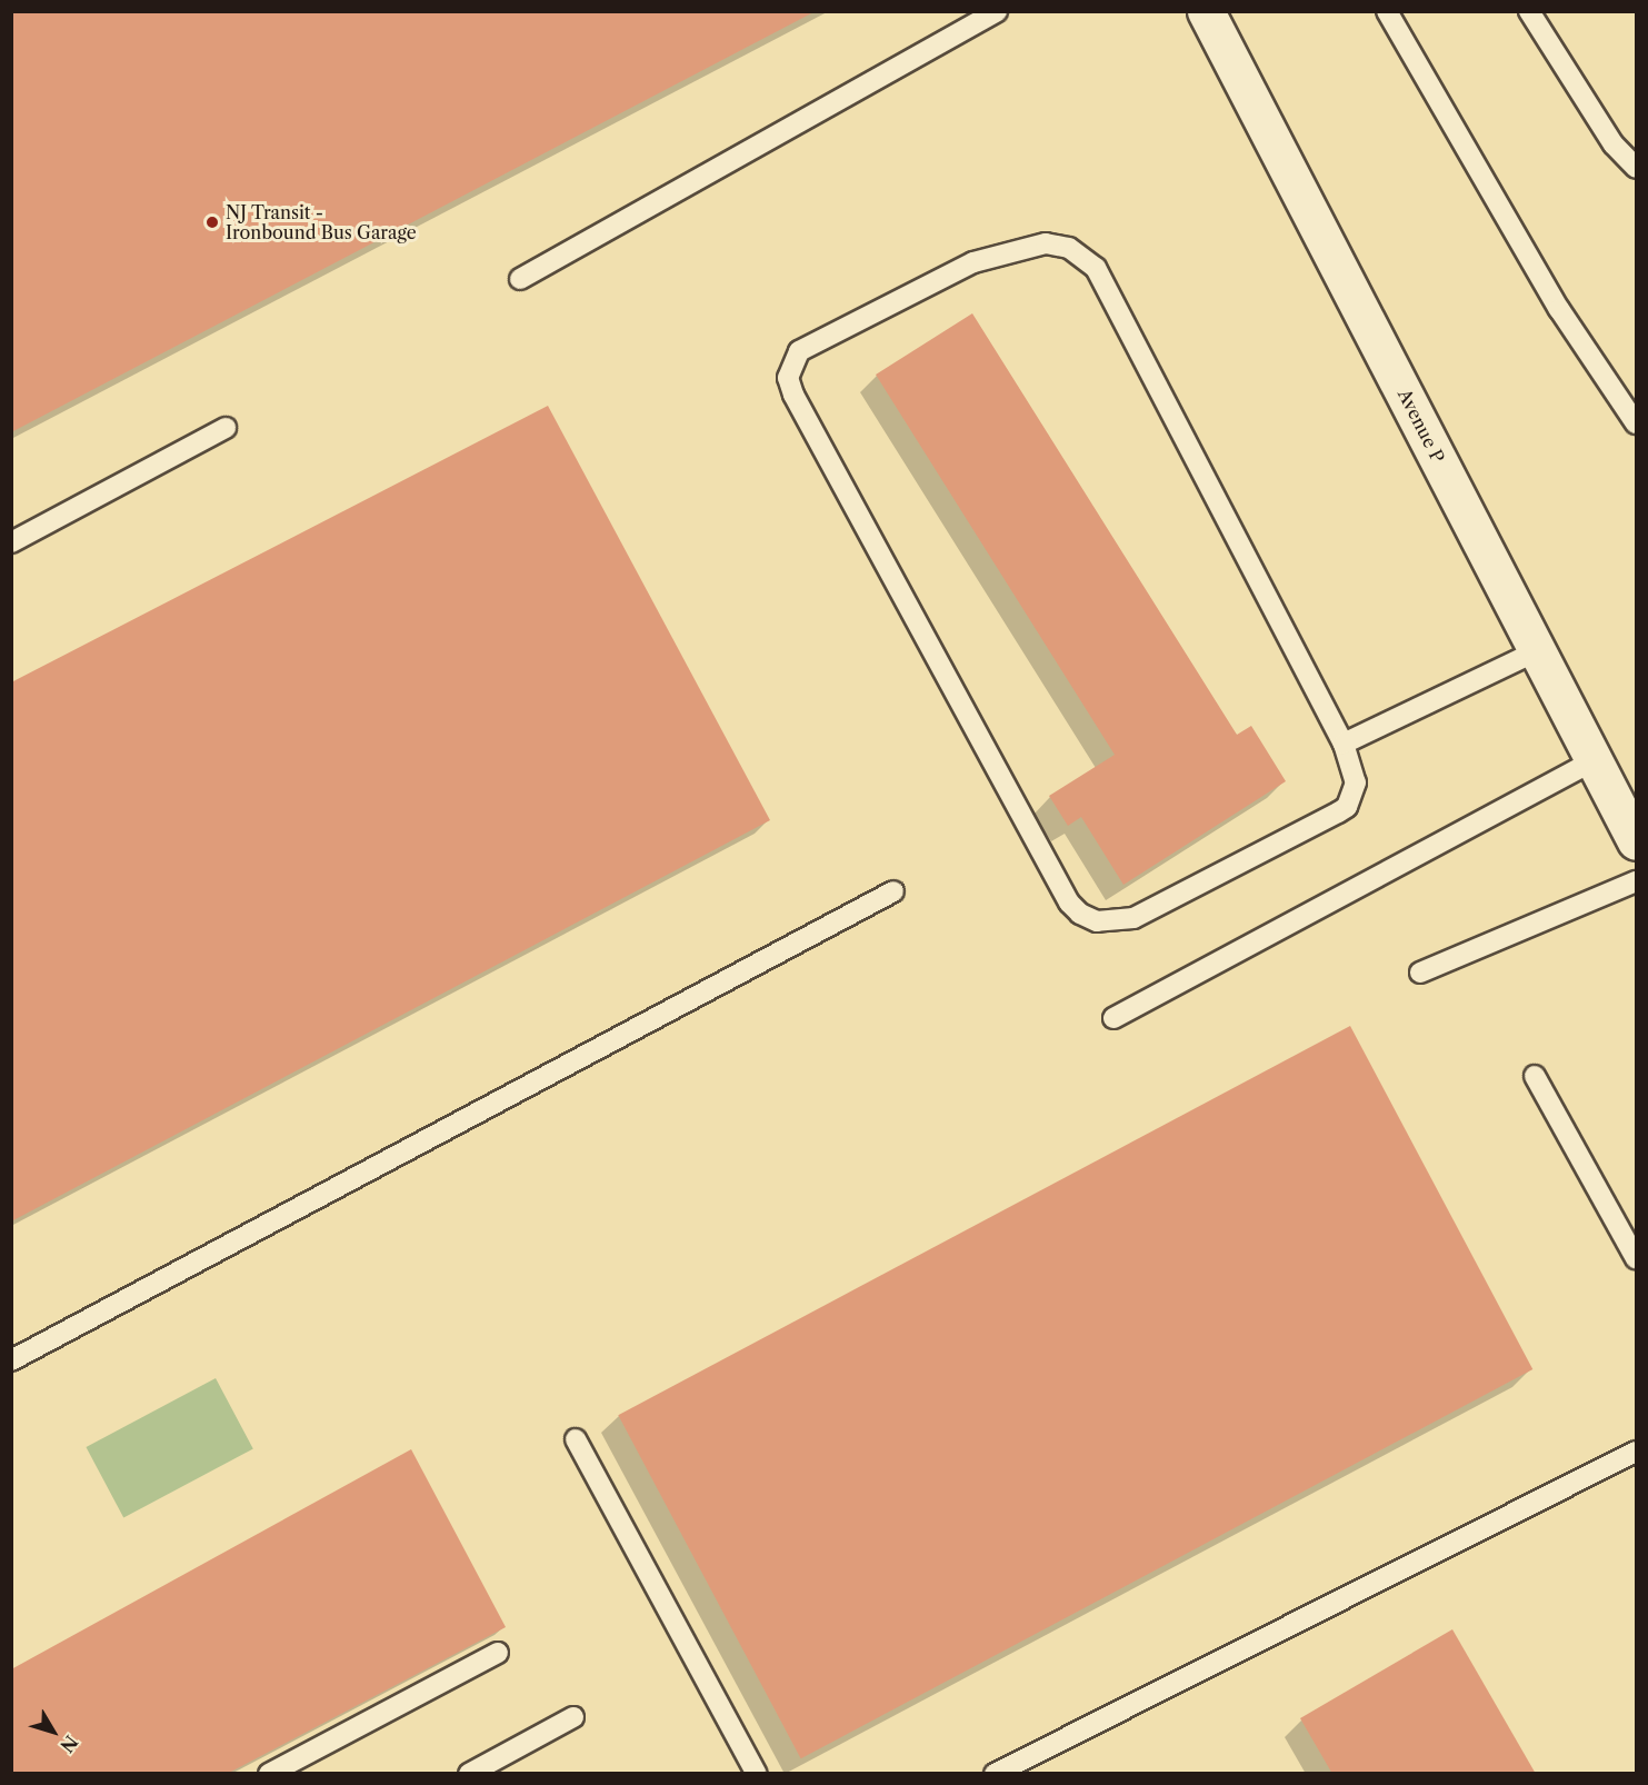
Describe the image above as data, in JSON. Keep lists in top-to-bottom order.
{
  "streets": {
    "street": ["Avenue P"]
  },
  "places": ["NJ Transit - Ironbound Bus Garage"],
  "north": "bottom right"
}
